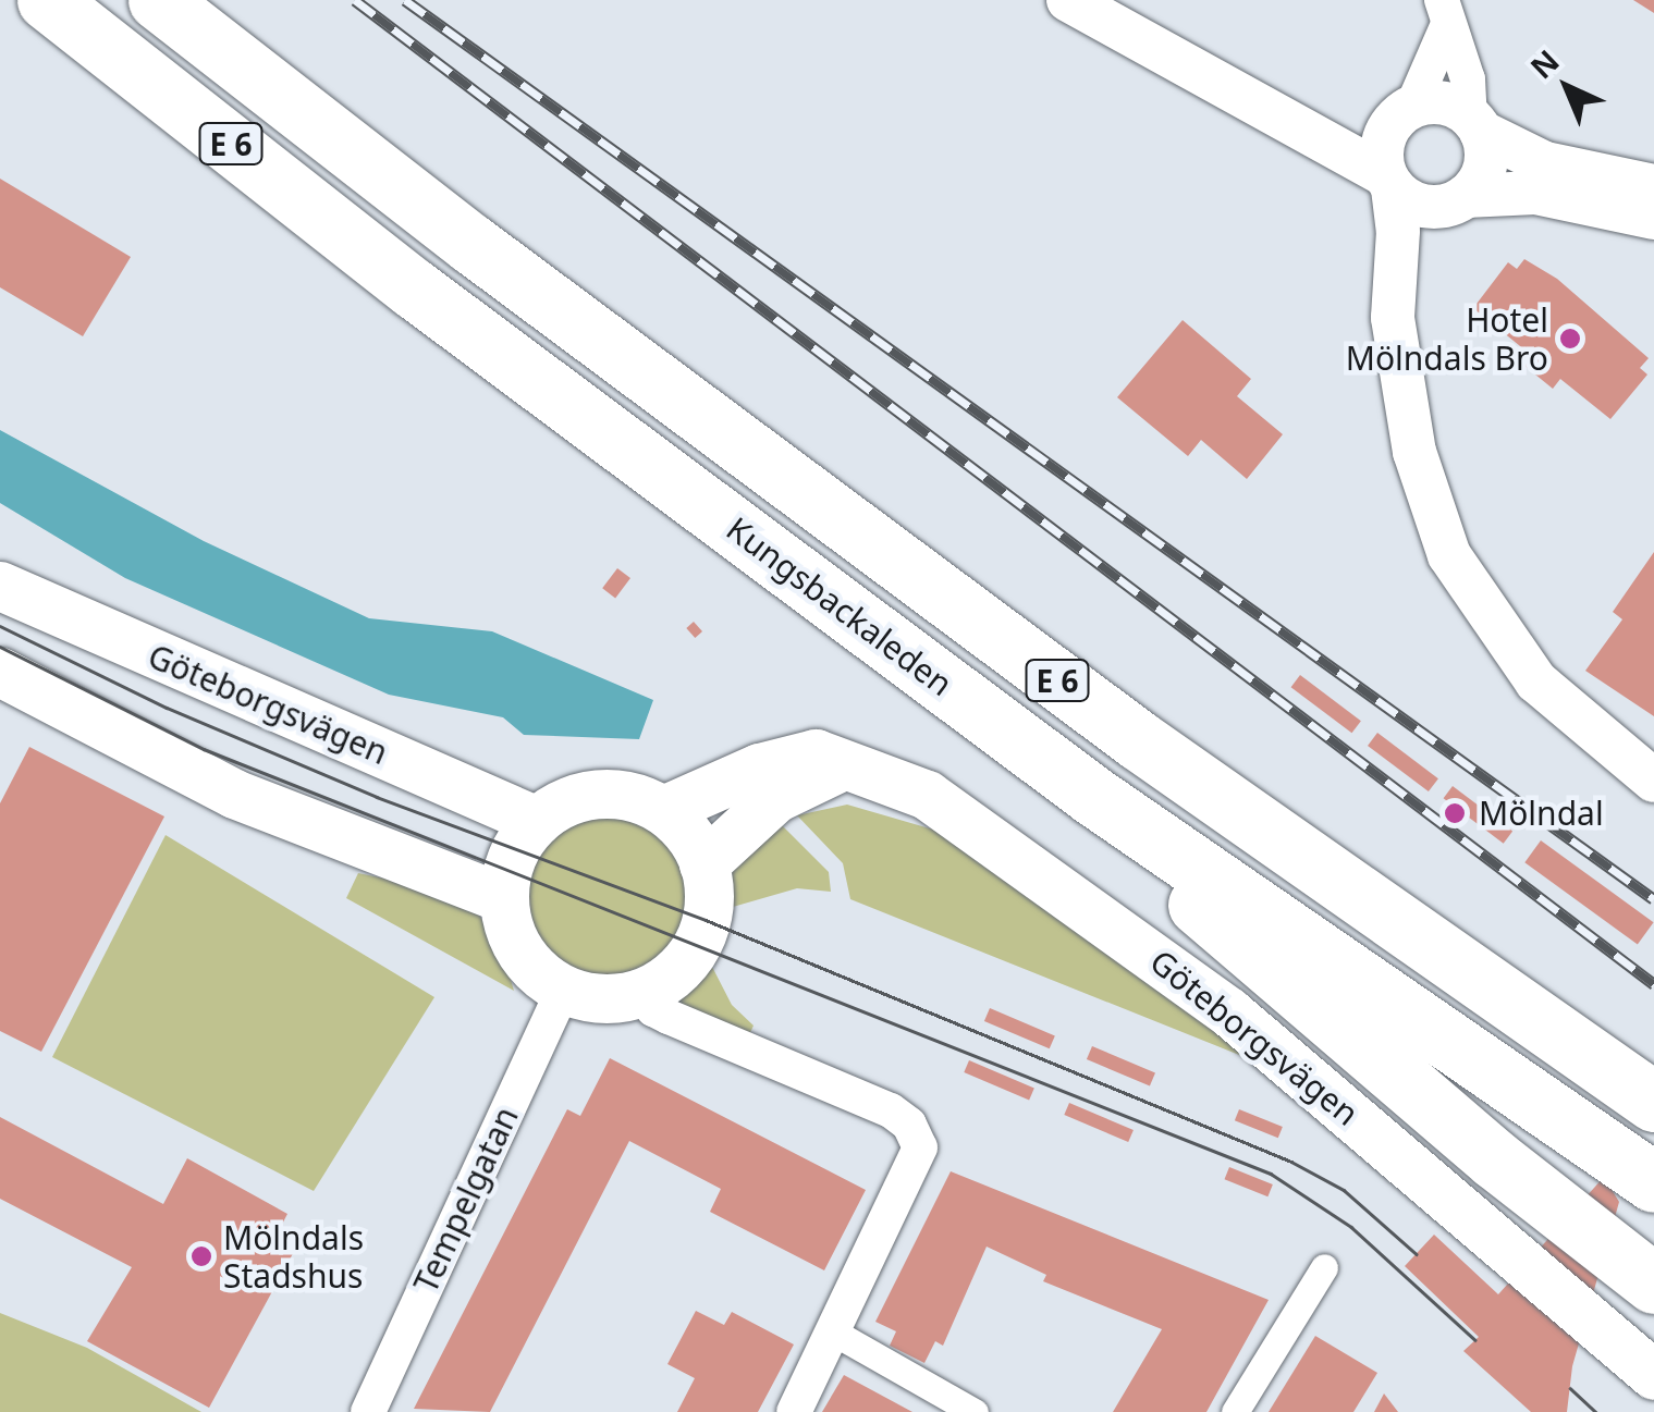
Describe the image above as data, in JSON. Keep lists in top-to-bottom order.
{
  "streets": {
    "highway": ["E 6", "Kungsbackaleden"],
    "main road": ["Göteborgsvägen"],
    "street": ["Tempelgatan"]
  },
  "crossings": [
    ["Göteborgsvägen", "Tempelgatan"]
  ],
  "places": ["Hotel Mölndals Bro", "Mölndal", "Mölndals Stadshus"],
  "north": "top left"
}
